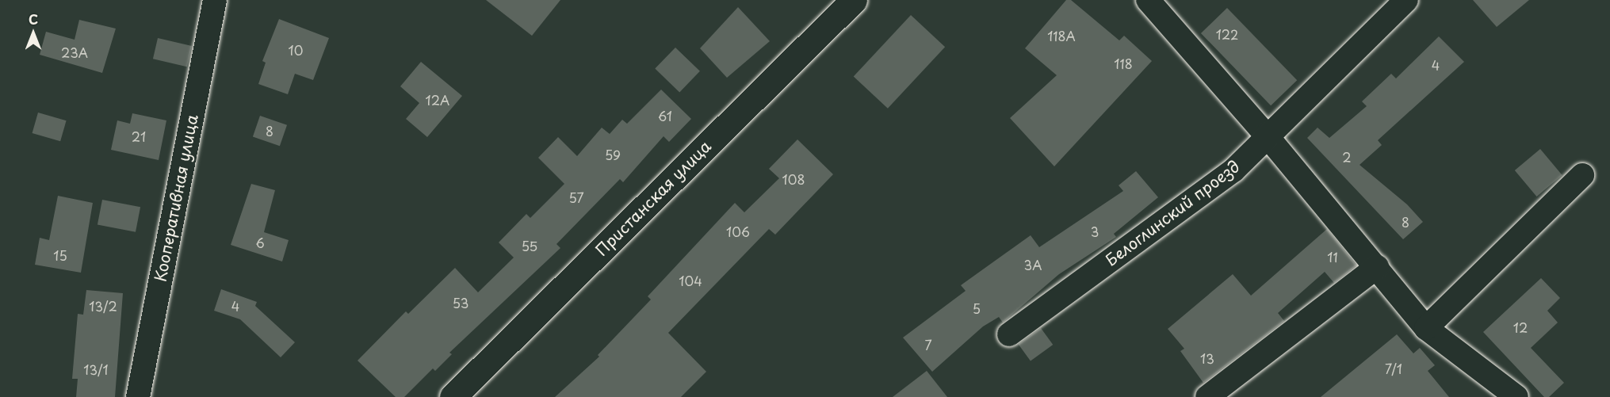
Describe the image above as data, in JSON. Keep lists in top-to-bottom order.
{
  "streets": {
    "street": ["Кооперативная улица", "Пристанская улица", "Белоглинский проезд"]
  },
  "house_numbers": [
    "122",
    "118А",
    "10",
    "23А",
    "118",
    "4",
    "12А",
    "61",
    "8",
    "21",
    "59",
    "2",
    "108",
    "57",
    "8",
    "106",
    "3",
    "6",
    "55",
    "15",
    "11",
    "3А",
    "104",
    "53",
    "13/2",
    "4",
    "5",
    "12",
    "7",
    "13",
    "7/1",
    "13/1"
  ],
  "north": "top"
}
